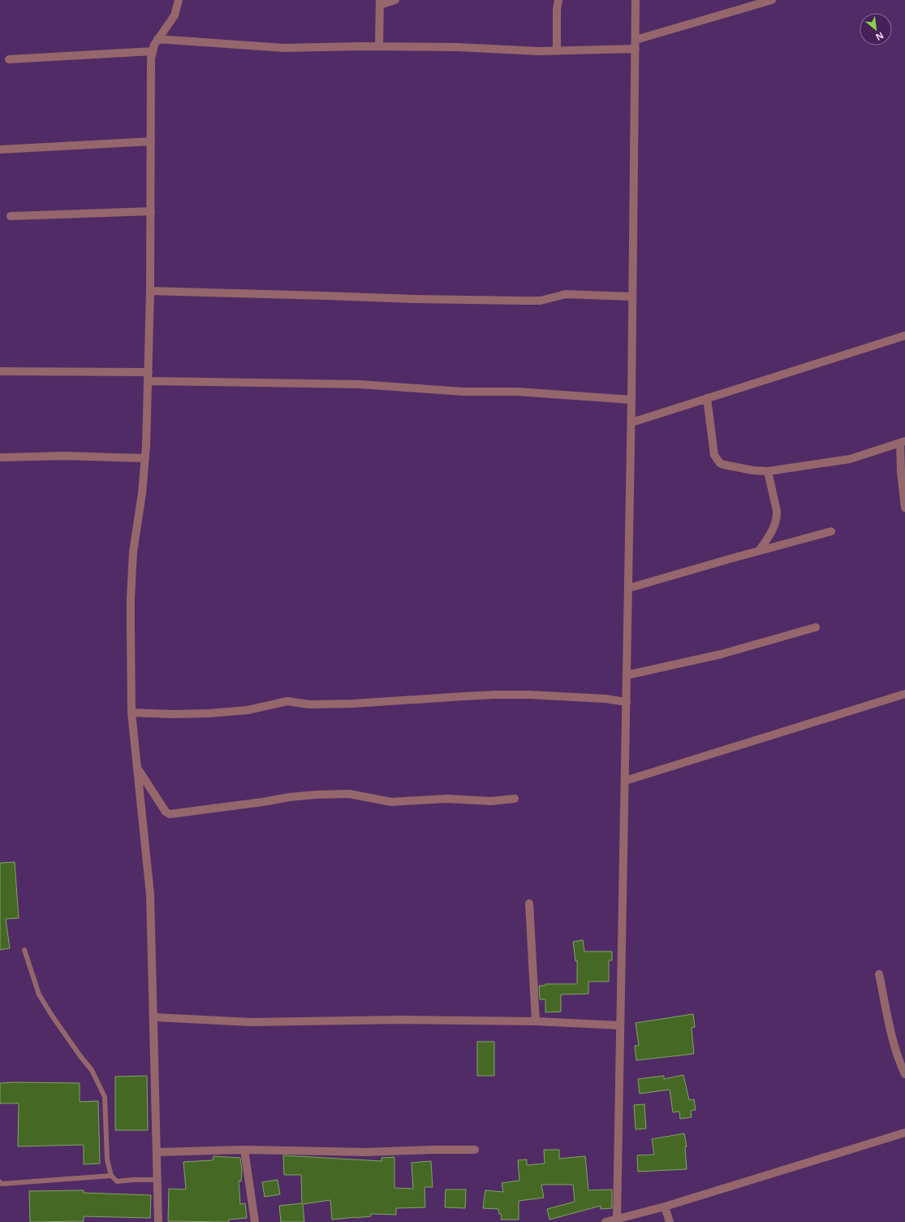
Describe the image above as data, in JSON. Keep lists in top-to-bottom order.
{
  "north": "bottom right"
}
